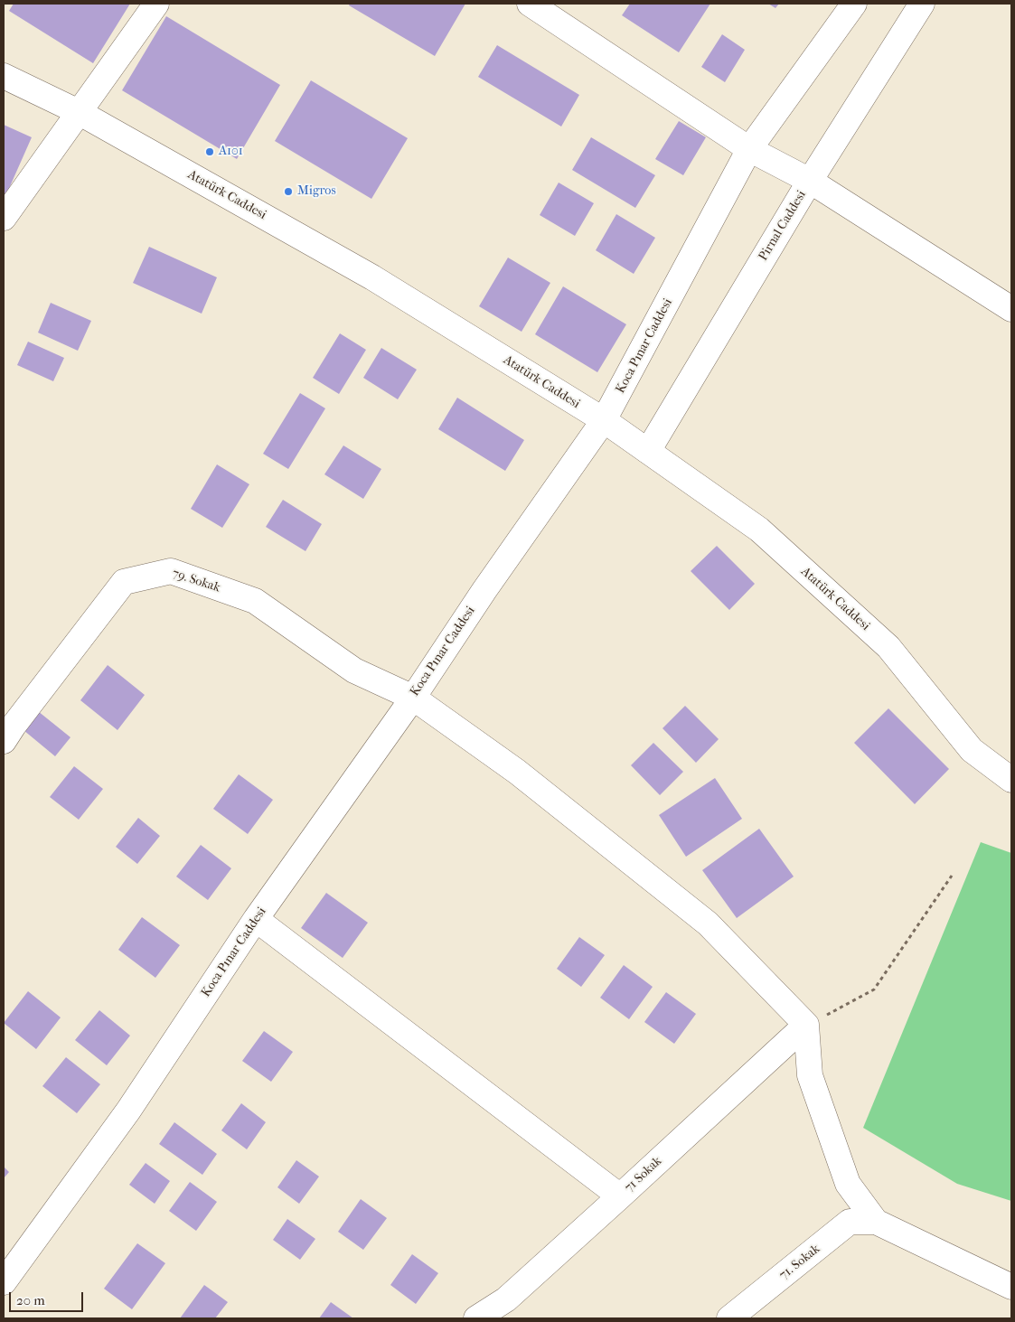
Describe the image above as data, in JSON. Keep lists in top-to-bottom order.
{
  "streets": {
    "street": [
      "Atatürk Caddesi",
      "Pirnal Caddesi",
      "Koca Pınar Caddesi",
      "79. Sokak",
      "71 Sokak",
      "71. Sokak"
    ]
  },
  "crossings": [
    ["Atatürk Caddesi", "Pirnal Caddesi"],
    ["Atatürk Caddesi", "Koca Pınar Caddesi"],
    ["Koca Pınar Caddesi", "79. Sokak"],
    ["79. Sokak", "71 Sokak"]
  ],
  "places": ["A101", "Migros"],
  "scale_bar": "20 m"
}
